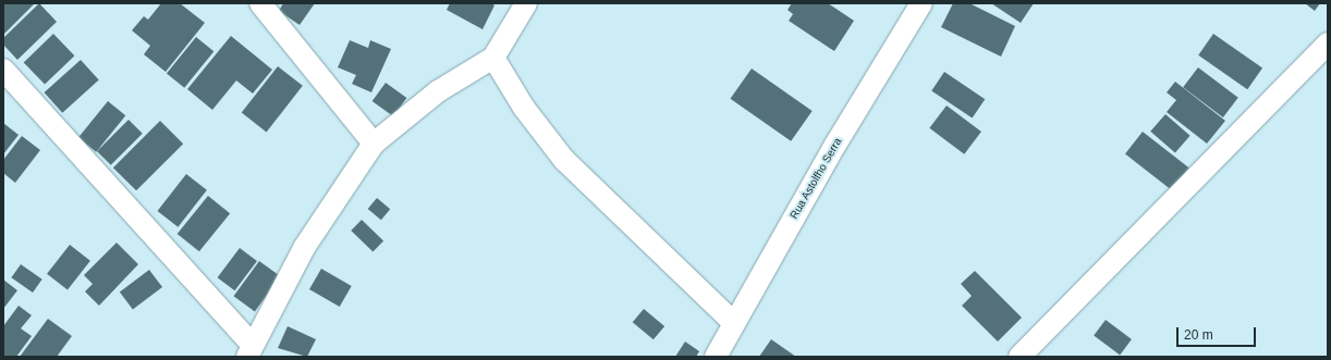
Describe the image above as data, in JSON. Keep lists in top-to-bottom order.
{
  "streets": {
    "street": ["Rua Astolfho Serra"]
  },
  "scale_bar": "20 m"
}
